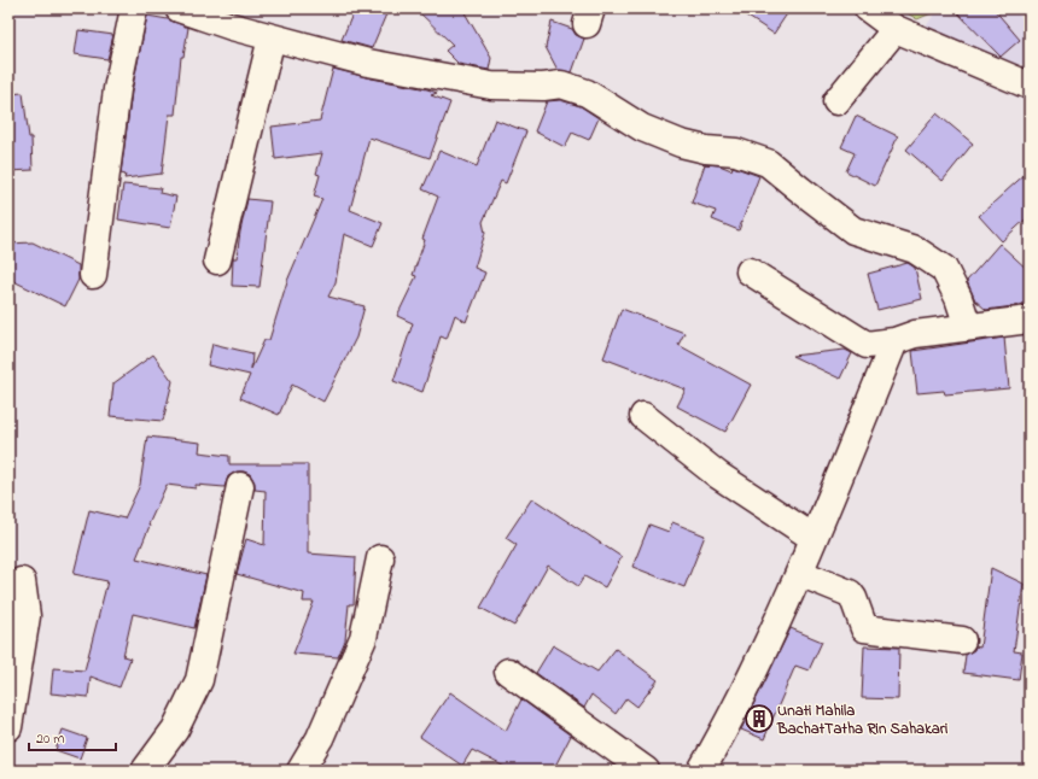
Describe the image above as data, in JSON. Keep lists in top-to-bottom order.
{
  "places": {
    "building": ["Unati Mahila BachatTatha Rin Sahakari"]
  },
  "scale_bar": "20 m"
}
